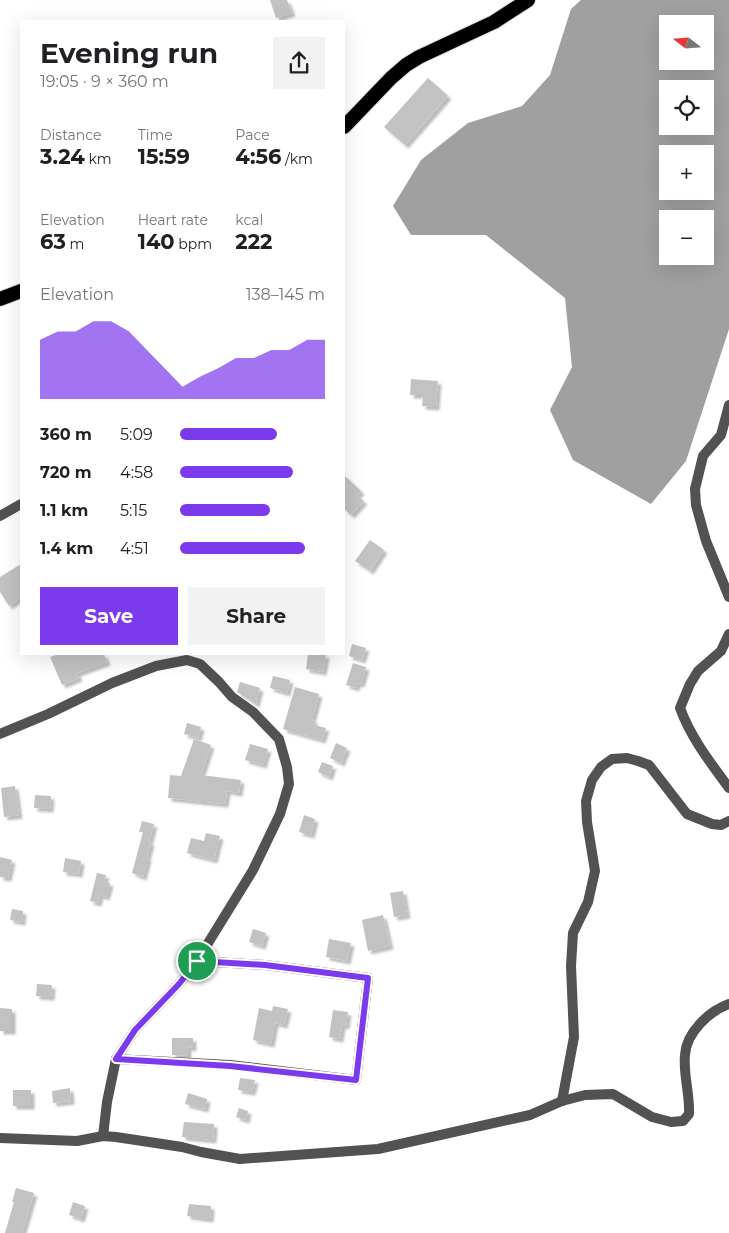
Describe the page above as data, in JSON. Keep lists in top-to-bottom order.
{
  "north": "left",
  "page": {
    "map_buttons": ["+", "−"],
    "heading": ["Evening run", "19:05 · 9 × 360 m"],
    "stats": [
      ["Distance", "3.24 km"],
      ["Time", "15:59"],
      ["Pace", "4:56 /km"],
      ["Elevation", "63 m"],
      ["Heart rate", "140 bpm"],
      ["kcal", "222"]
    ],
    "chart": ["Elevation", "138–145 m"],
    "list": [
      {
        "name": "360 m",
        "note": "5:09"
      },
      {
        "name": "720 m",
        "note": "4:58"
      },
      {
        "name": "1.1 km",
        "note": "5:15"
      },
      {
        "name": "1.4 km",
        "note": "4:51"
      }
    ],
    "buttons": ["Save", "Share"]
  }
}
